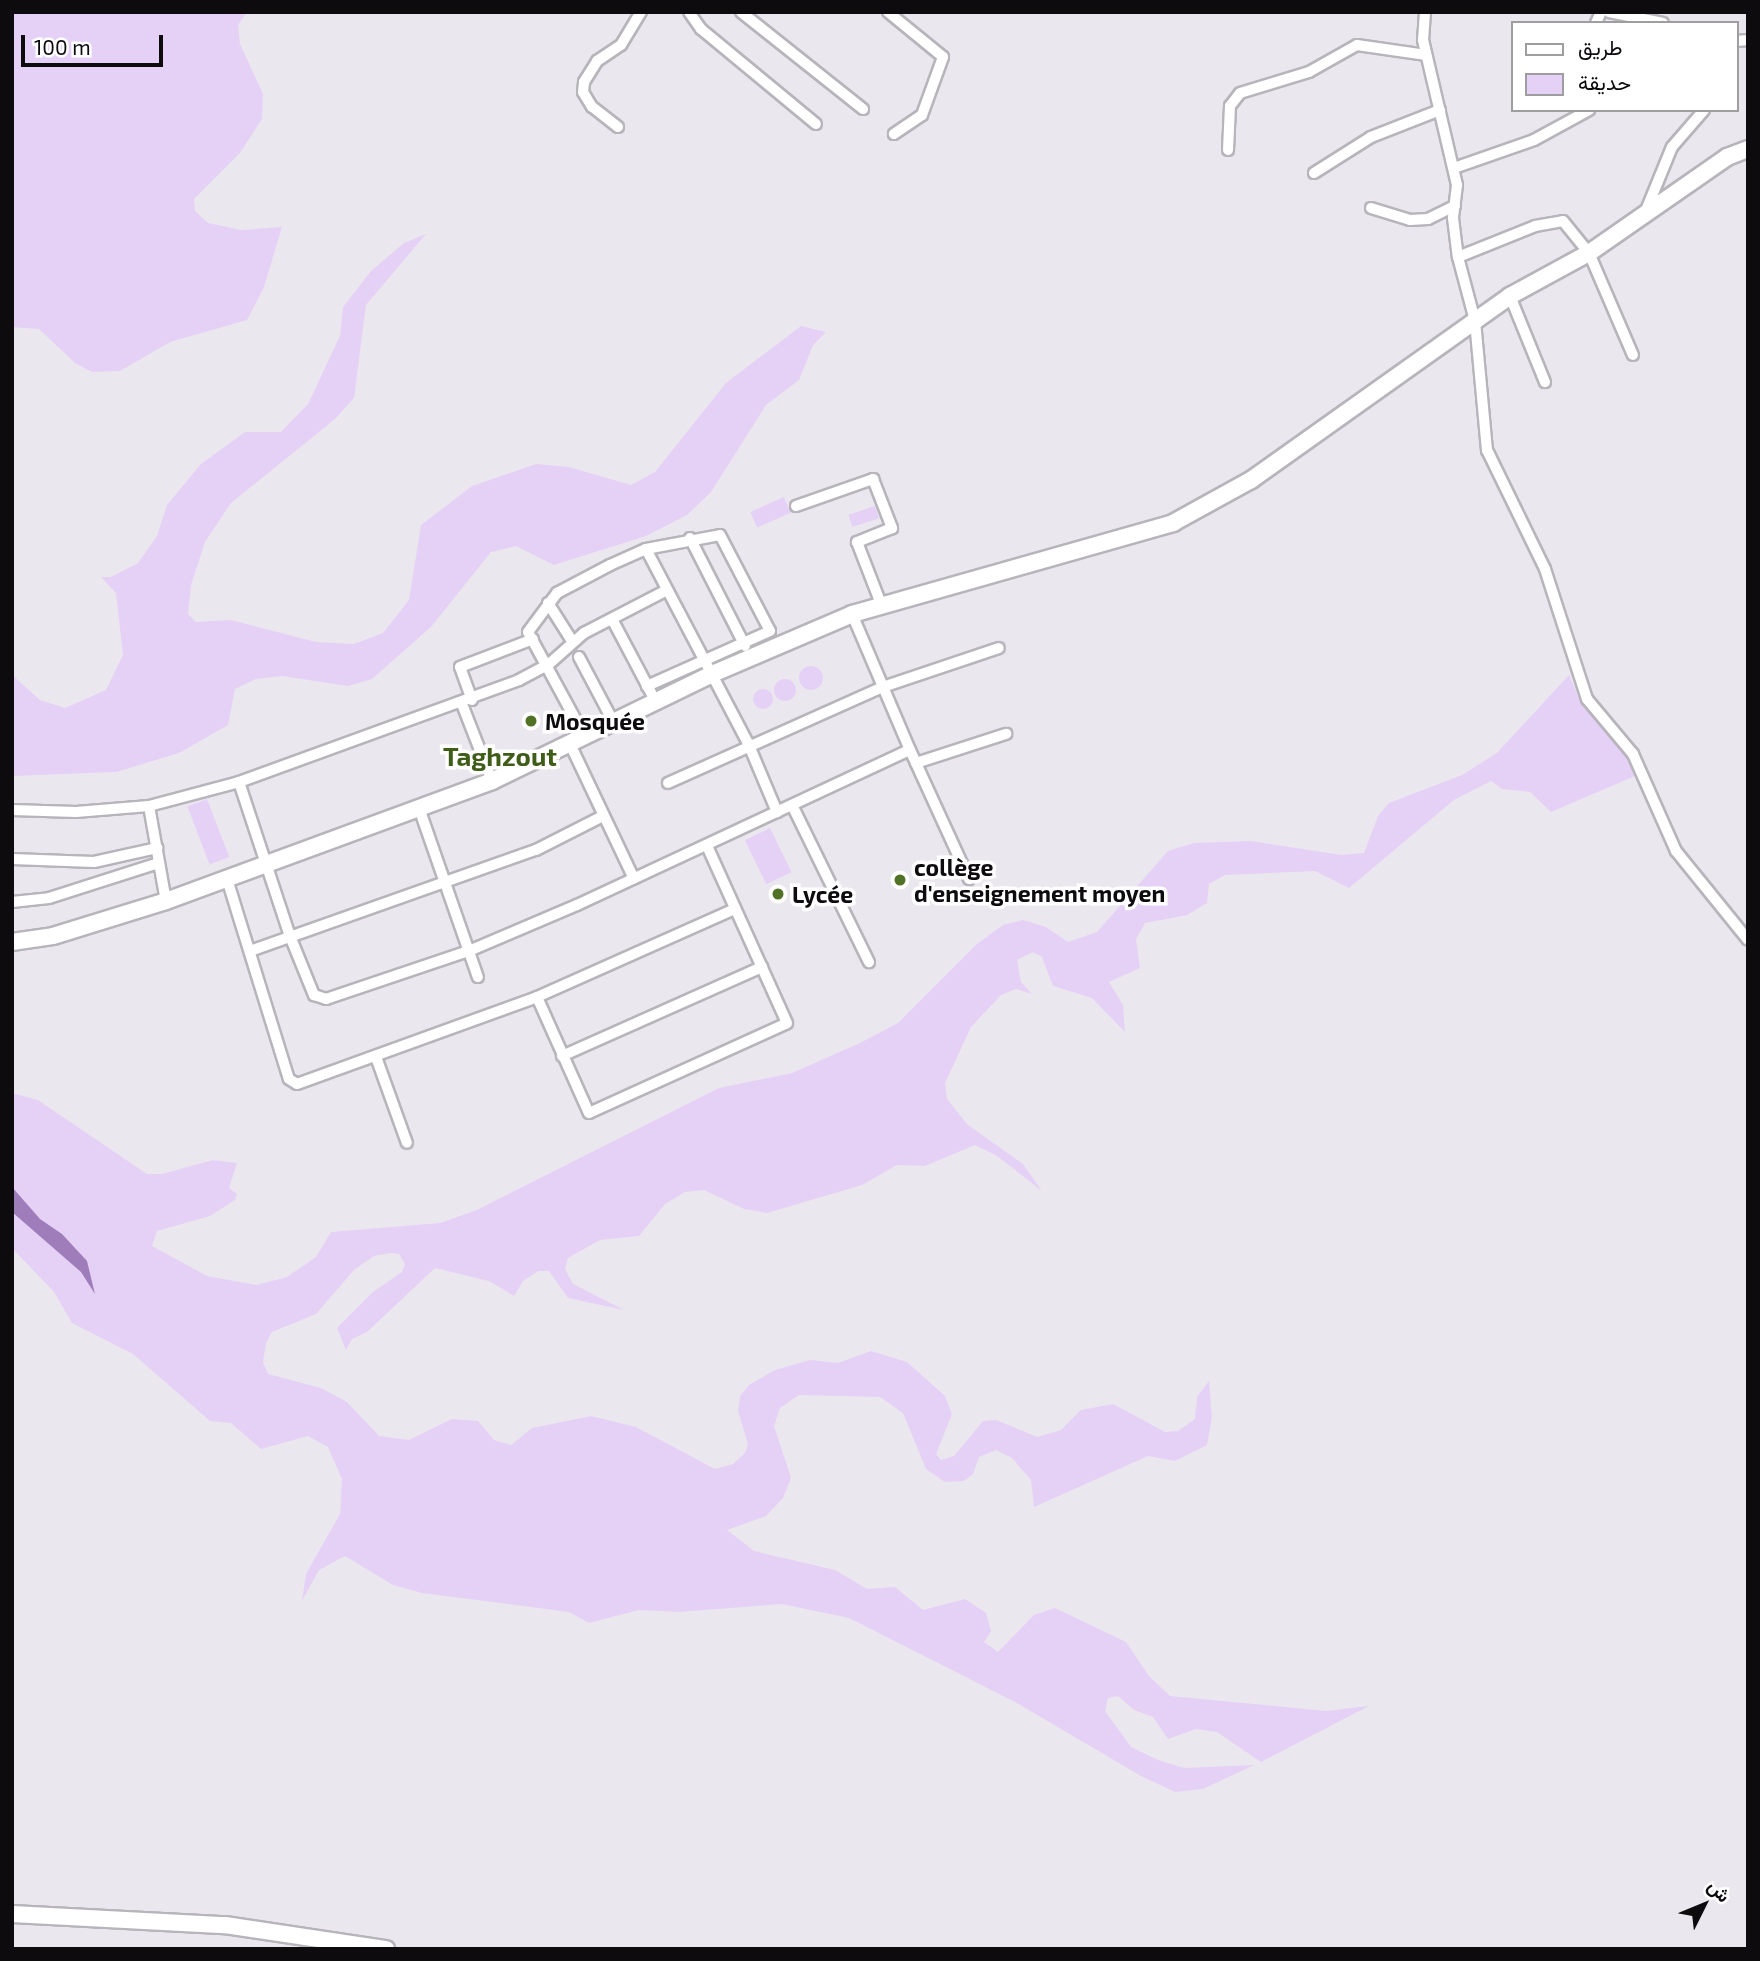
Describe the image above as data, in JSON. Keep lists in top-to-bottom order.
{
  "districts": ["Taghzout"],
  "places": ["Mosquée", "collège d'enseignement moyen", "Lycée"],
  "legend": ["طريق", "حديقة"],
  "scale_bar": "100 m",
  "north": "top right"
}
